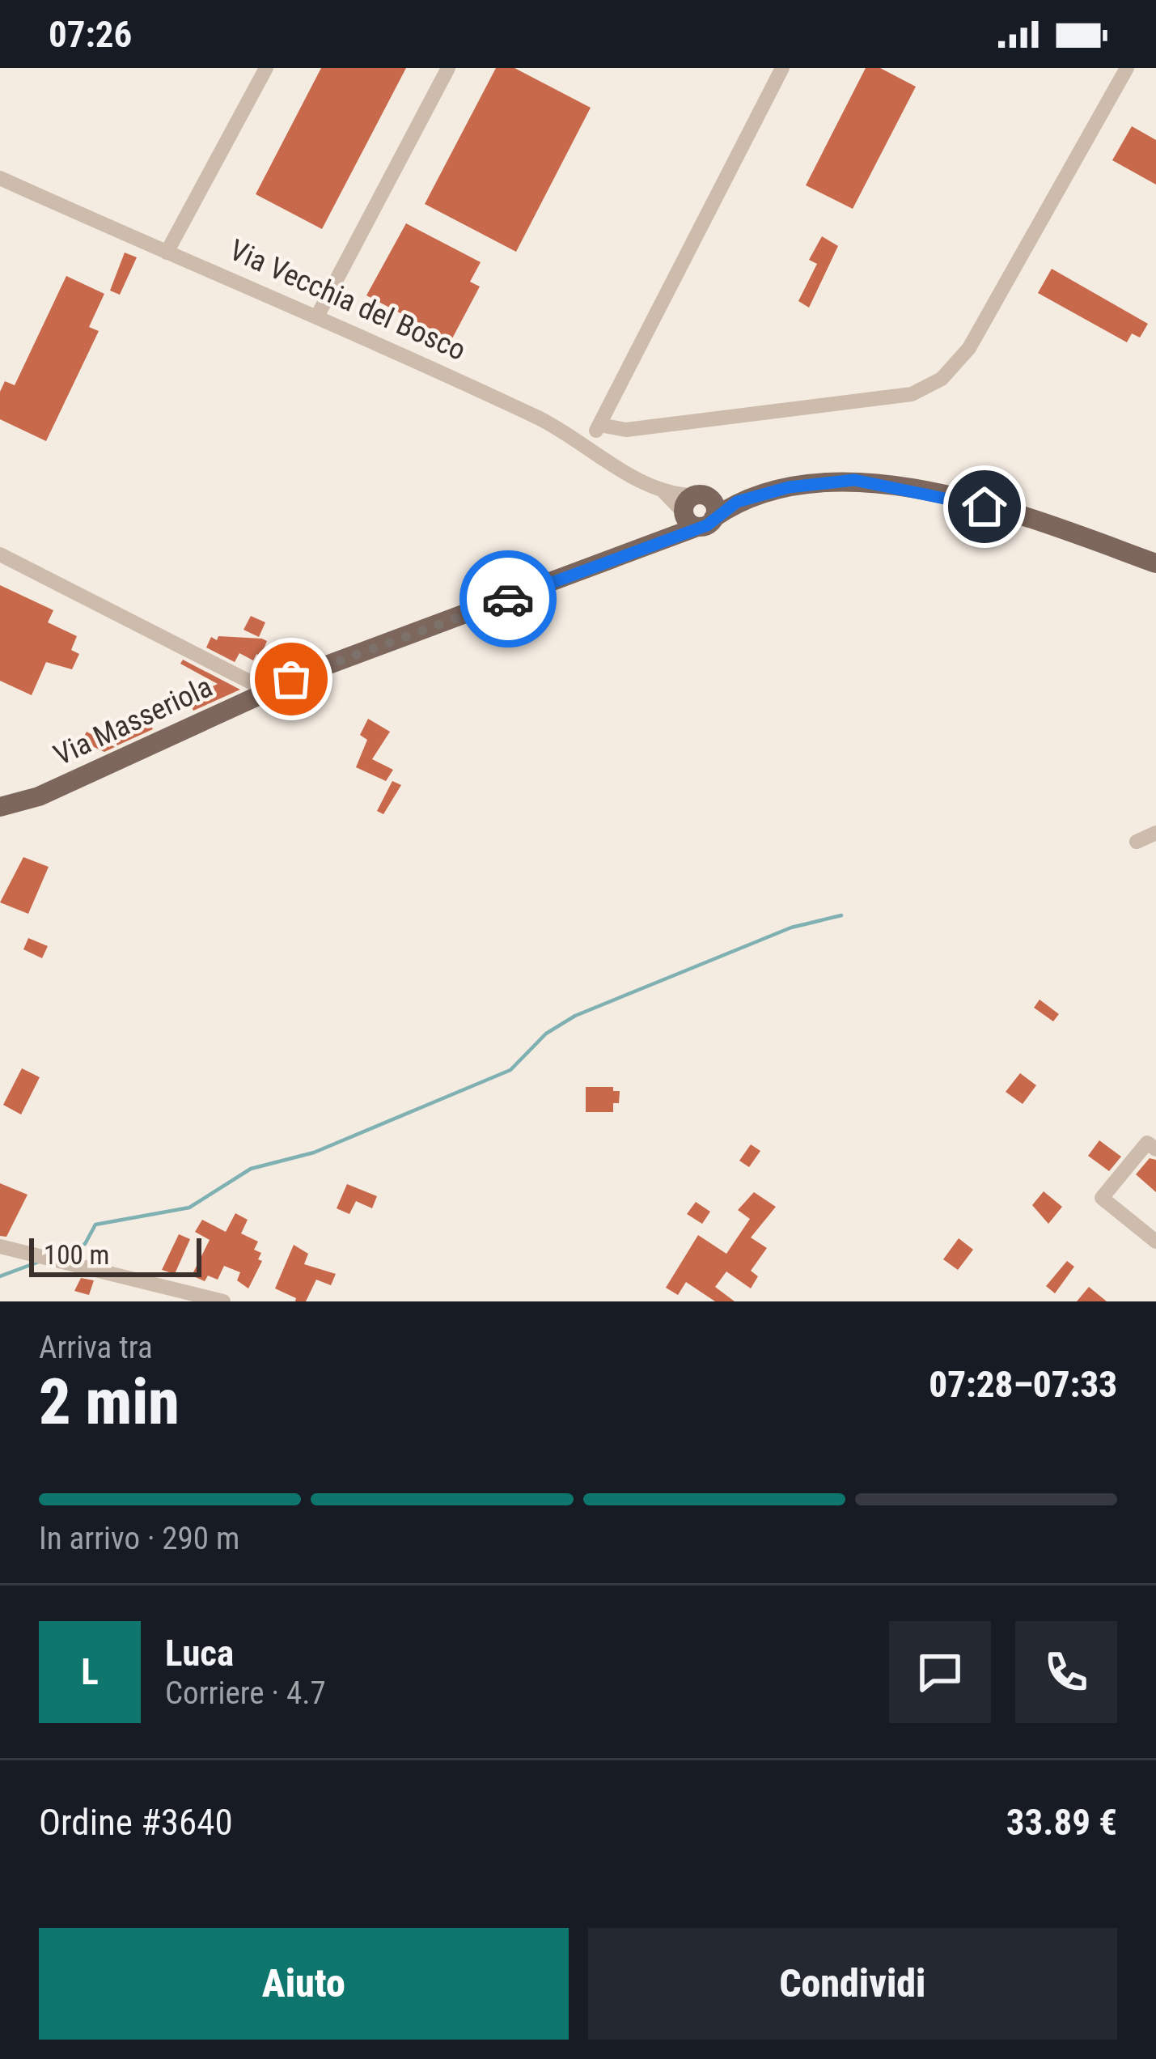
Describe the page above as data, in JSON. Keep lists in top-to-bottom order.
{
  "streets": {
    "main road": ["Via Masseriola"],
    "street": ["Via Vecchia del Bosco"]
  },
  "crossings": [
    ["Via Vecchia del Bosco", "Via Masseriola"]
  ],
  "scale_bar": "100 m",
  "page": {
    "status": "07:26",
    "scale": "100 m",
    "heading": ["2 min", "Arriva tra", "07:28–07:33"],
    "panel": [
      "Luca",
      "Corriere · 4.7",
      "Ordine #3640",
      "33.89 €"
    ],
    "bar": "In arrivo · 290 m",
    "round": "L",
    "buttons": ["Aiuto", "Condividi"]
  }
}
